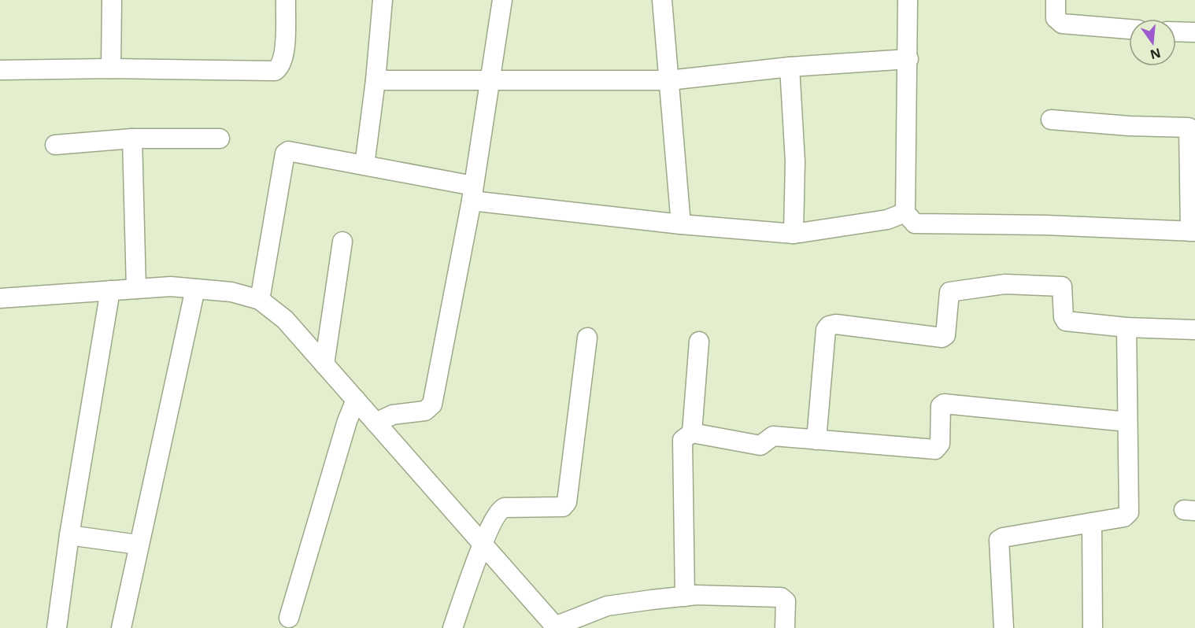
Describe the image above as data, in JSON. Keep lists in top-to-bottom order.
{
  "north": "bottom"
}
